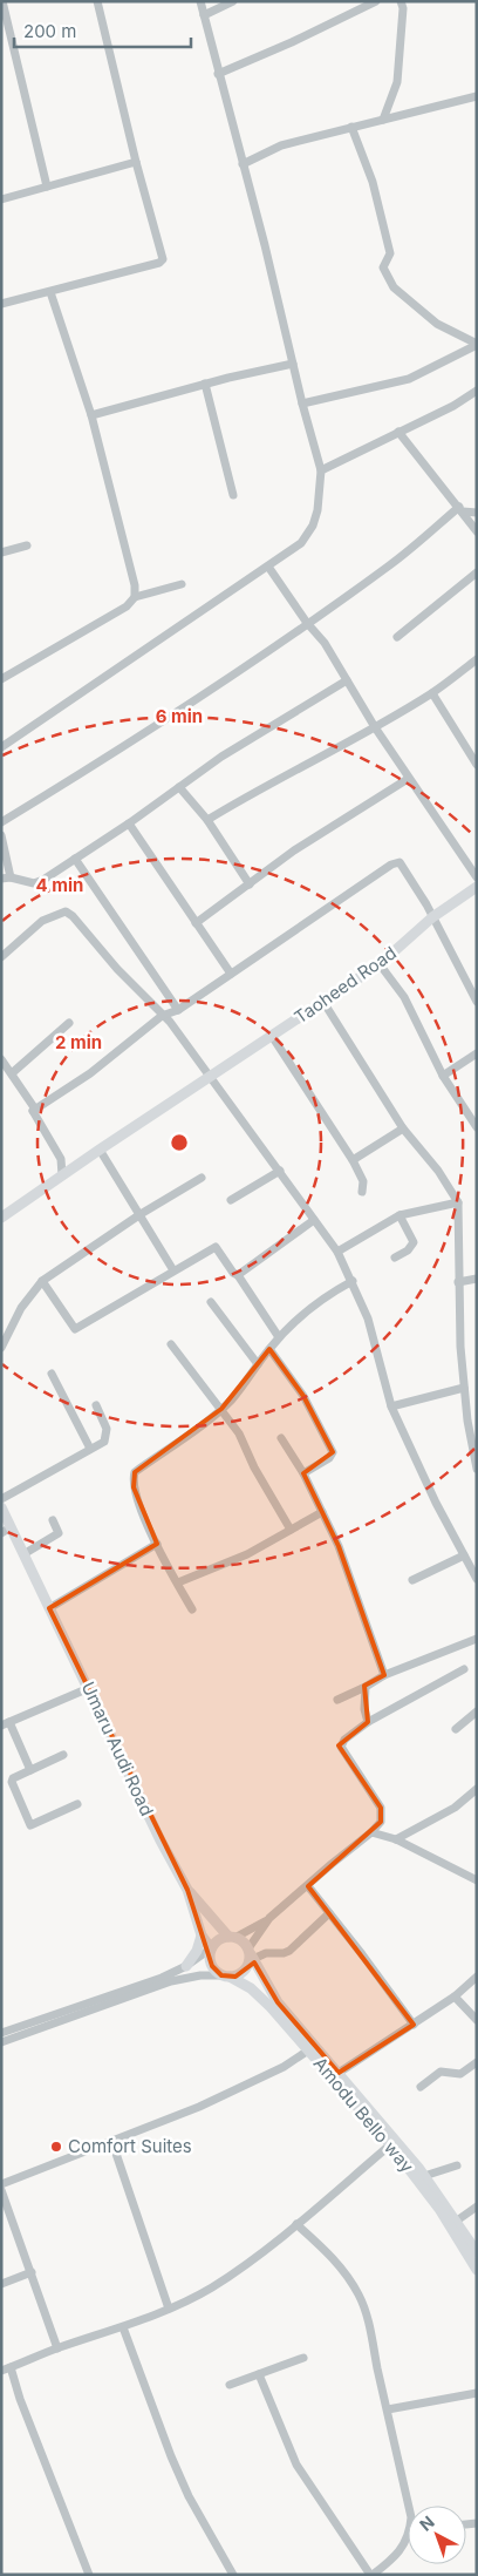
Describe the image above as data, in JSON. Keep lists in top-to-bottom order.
{
  "streets": {
    "main road": ["Taoheed Road", "Umaru Audi Road", "Amodu Bello way"]
  },
  "places": ["Comfort Suites"],
  "scale_bar": "200 m",
  "north": "top left",
  "rings": ["6 min", "4 min", "2 min"]
}
